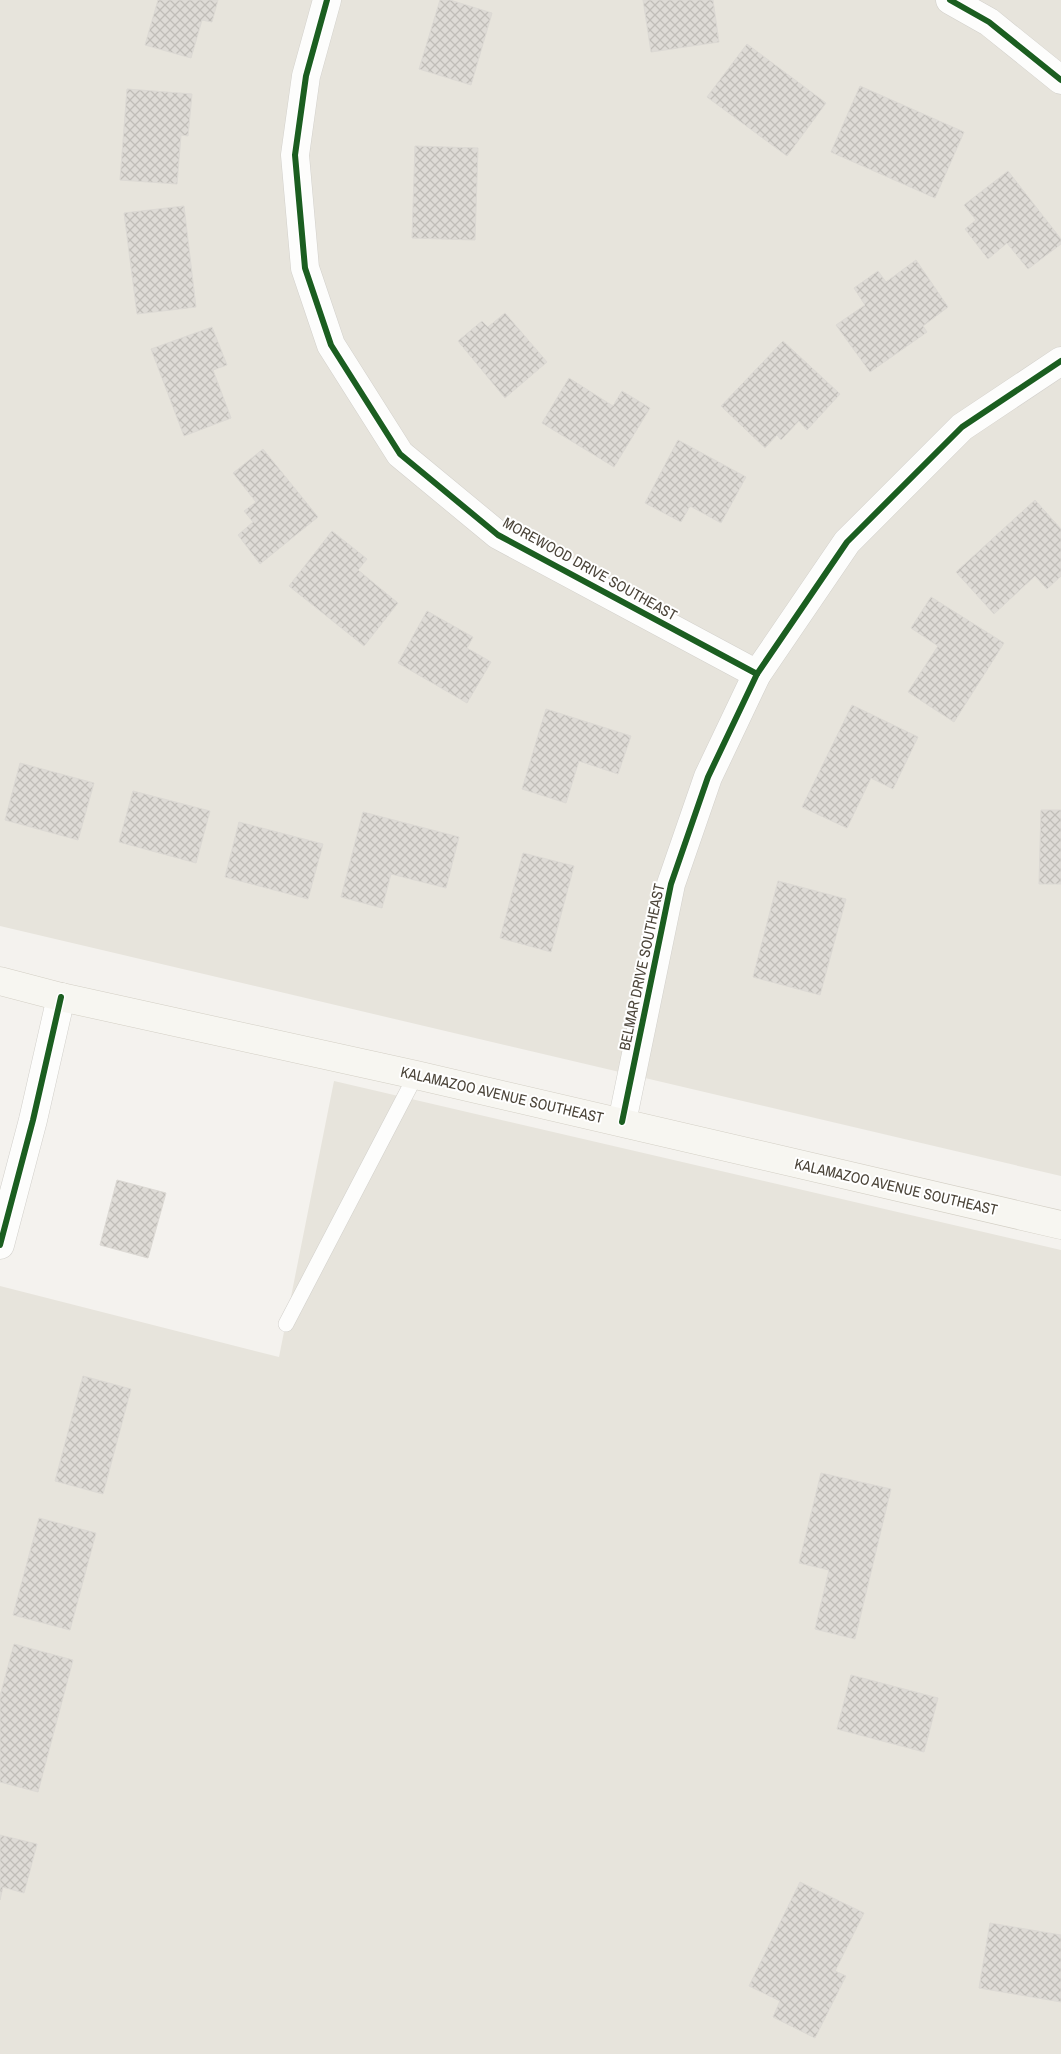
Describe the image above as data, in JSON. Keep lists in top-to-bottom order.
{
  "streets": {
    "main road": ["KALAMAZOO AVENUE SOUTHEAST"],
    "street": ["MOREWOOD DRIVE SOUTHEAST", "BELMAR DRIVE SOUTHEAST"]
  },
  "crossings": [
    ["MOREWOOD DRIVE SOUTHEAST", "BELMAR DRIVE SOUTHEAST"],
    ["BELMAR DRIVE SOUTHEAST", "KALAMAZOO AVENUE SOUTHEAST"]
  ]
}
